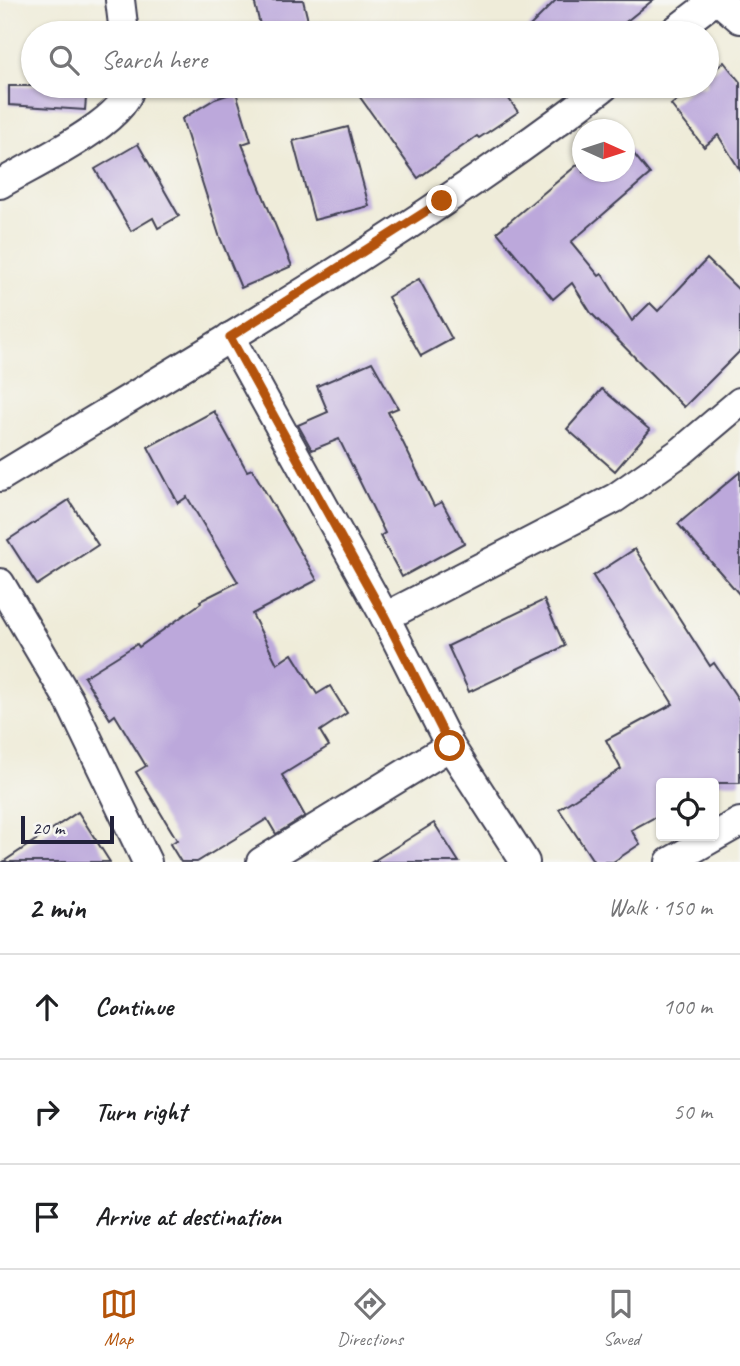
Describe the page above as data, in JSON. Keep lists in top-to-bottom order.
{
  "scale_bar": "20 m",
  "north": "right",
  "page": {
    "search": "Search here",
    "scale": "20 m",
    "heading": ["2 min", "Walk · 150 m"],
    "list": [
      ["Continue", "100 m"],
      ["Turn right", "50 m"],
      "Arrive at destination"
    ],
    "nav": ["Map", "Directions", "Saved"]
  }
}
